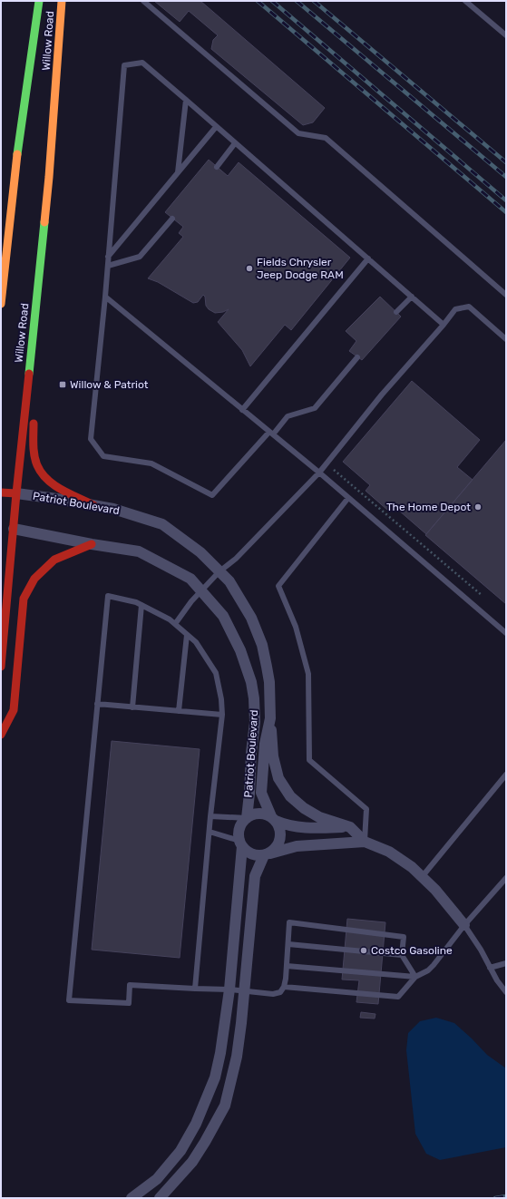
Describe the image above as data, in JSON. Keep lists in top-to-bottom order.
{
  "streets": {
    "main road": ["Willow Road", "Patriot Boulevard"]
  },
  "crossings": [
    ["Willow Road", "Patriot Boulevard"]
  ],
  "places": {
    "other": ["Fields Chrysler Jeep Dodge RAM", "The Home Depot", "Costco Gasoline"],
    "transit": ["Willow & Patriot"]
  }
}
